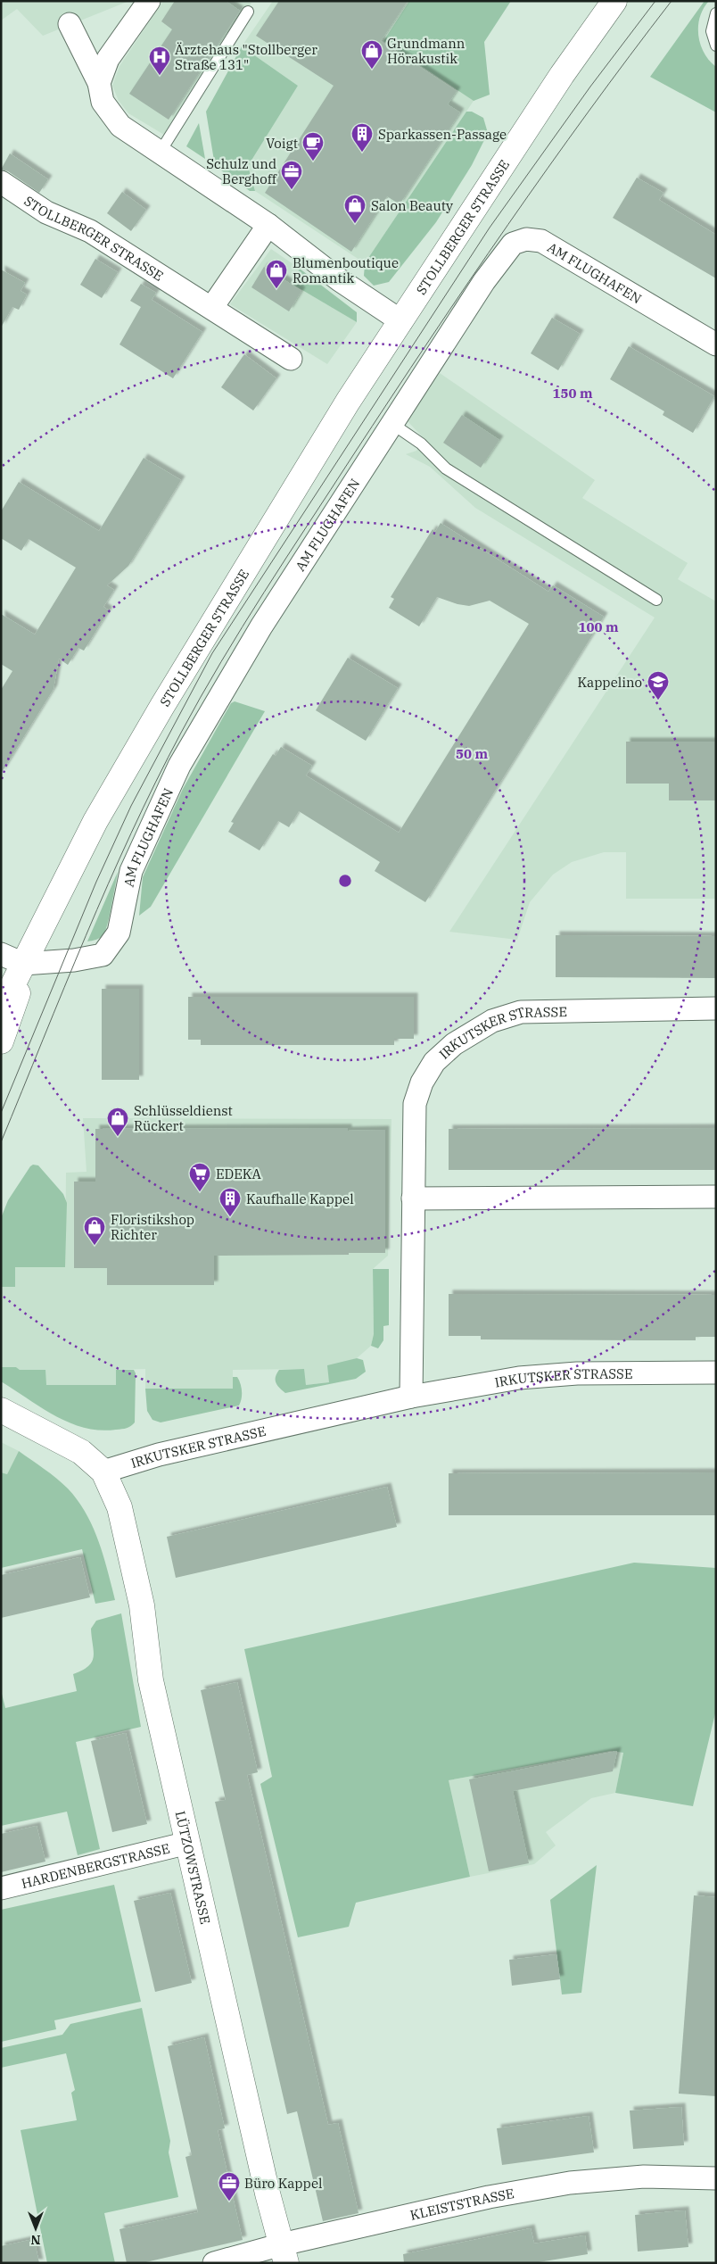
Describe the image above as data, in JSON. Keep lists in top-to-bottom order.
{
  "streets": {
    "main road": ["STOLLBERGER STRASSE", "LÜTZOWSTRASSE"],
    "street": [
      "AM FLUGHAFEN",
      "IRKUTSKER STRASSE",
      "HARDENBERGSTRASSE",
      "KLEISTSTRASSE"
    ]
  },
  "crossings": [
    ["STOLLBERGER STRASSE", "AM FLUGHAFEN"],
    ["IRKUTSKER STRASSE", "LÜTZOWSTRASSE"],
    ["HARDENBERGSTRASSE", "LÜTZOWSTRASSE"],
    ["LÜTZOWSTRASSE", "KLEISTSTRASSE"]
  ],
  "places": {
    "shop": [
      "Grundmann Hörakustik",
      "Salon Beauty",
      "Blumenboutique Romantik",
      "Schlüsseldienst Rückert",
      "Floristikshop Richter"
    ],
    "hospital": ["Ärztehaus \"Stollberger Straße 131\""],
    "building": ["Sparkassen-Passage", "Kaufhalle Kappel"],
    "cafe": ["Voigt"],
    "office": ["Schulz und Berghoff", "Büro Kappel"],
    "school or university": ["Kappelino"],
    "supermarket": ["EDEKA"]
  },
  "north": "bottom",
  "rings": ["150 m", "100 m", "50 m"]
}
